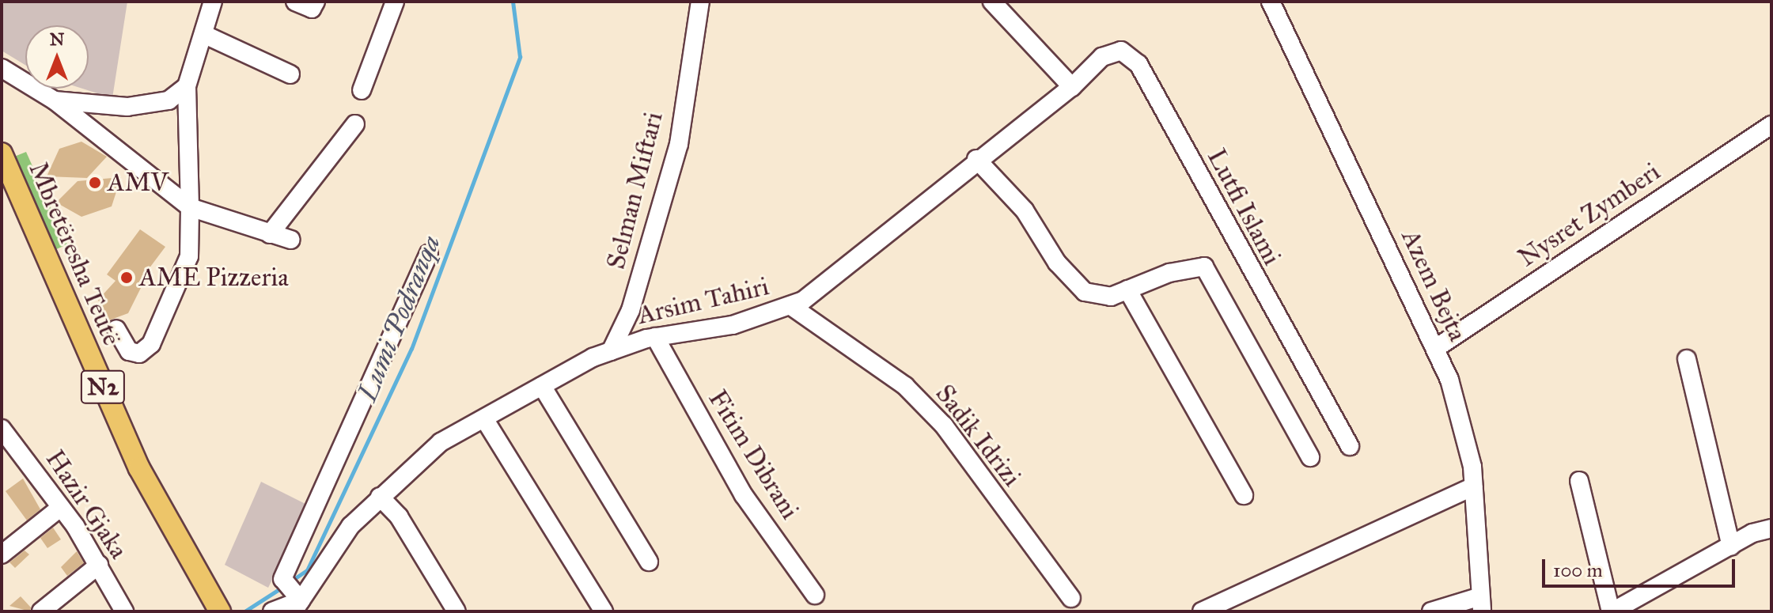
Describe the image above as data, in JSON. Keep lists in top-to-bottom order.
{
  "streets": {
    "main road": ["Mbretëresha Teutë", "N2"],
    "street": [
      "Selman Miftari",
      "Lutfi Islami",
      "Nysret Zymberi",
      "Azem Bejta",
      "Arsim Tahiri",
      "Sadik Idrizi",
      "Fitim Dibrani",
      "Hazir Gjaka"
    ]
  },
  "crossings": [
    ["Selman Miftari", "Arsim Tahiri"],
    ["Lutfi Islami", "Arsim Tahiri"],
    ["Nysret Zymberi", "Azem Bejta"],
    ["Arsim Tahiri", "Sadik Idrizi"],
    ["Arsim Tahiri", "Fitim Dibrani"]
  ],
  "water": ["Lumi Podranqa"],
  "places": ["AMV", "AME Pizzeria"],
  "scale_bar": "100 m",
  "north": "top"
}
